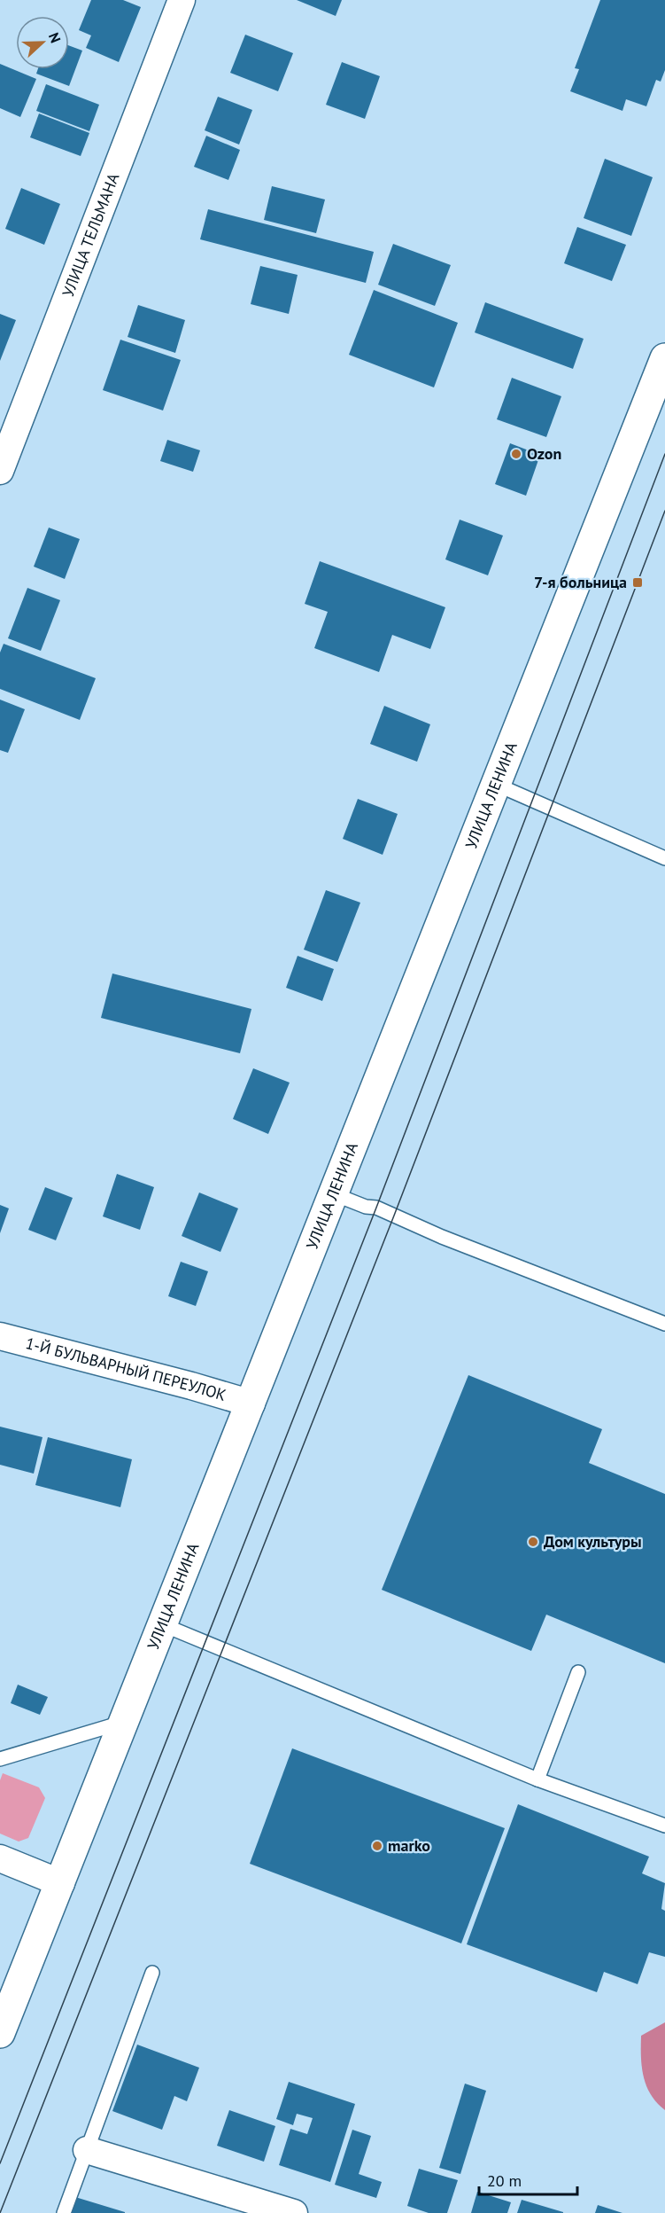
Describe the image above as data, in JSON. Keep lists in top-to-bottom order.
{
  "streets": {
    "main road": ["УЛИЦА ЛЕНИНА"],
    "street": ["УЛИЦА ТЕЛЬМАНА", "1-Й БУЛЬВАРНЫЙ ПЕРЕУЛОК"]
  },
  "crossings": [
    ["УЛИЦА ЛЕНИНА", "1-Й БУЛЬВАРНЫЙ ПЕРЕУЛОК"]
  ],
  "places": {
    "other": ["Ozon", "Дом культуры", "marko"],
    "transit": ["7-я больница"]
  },
  "scale_bar": "20 m",
  "north": "right"
}
